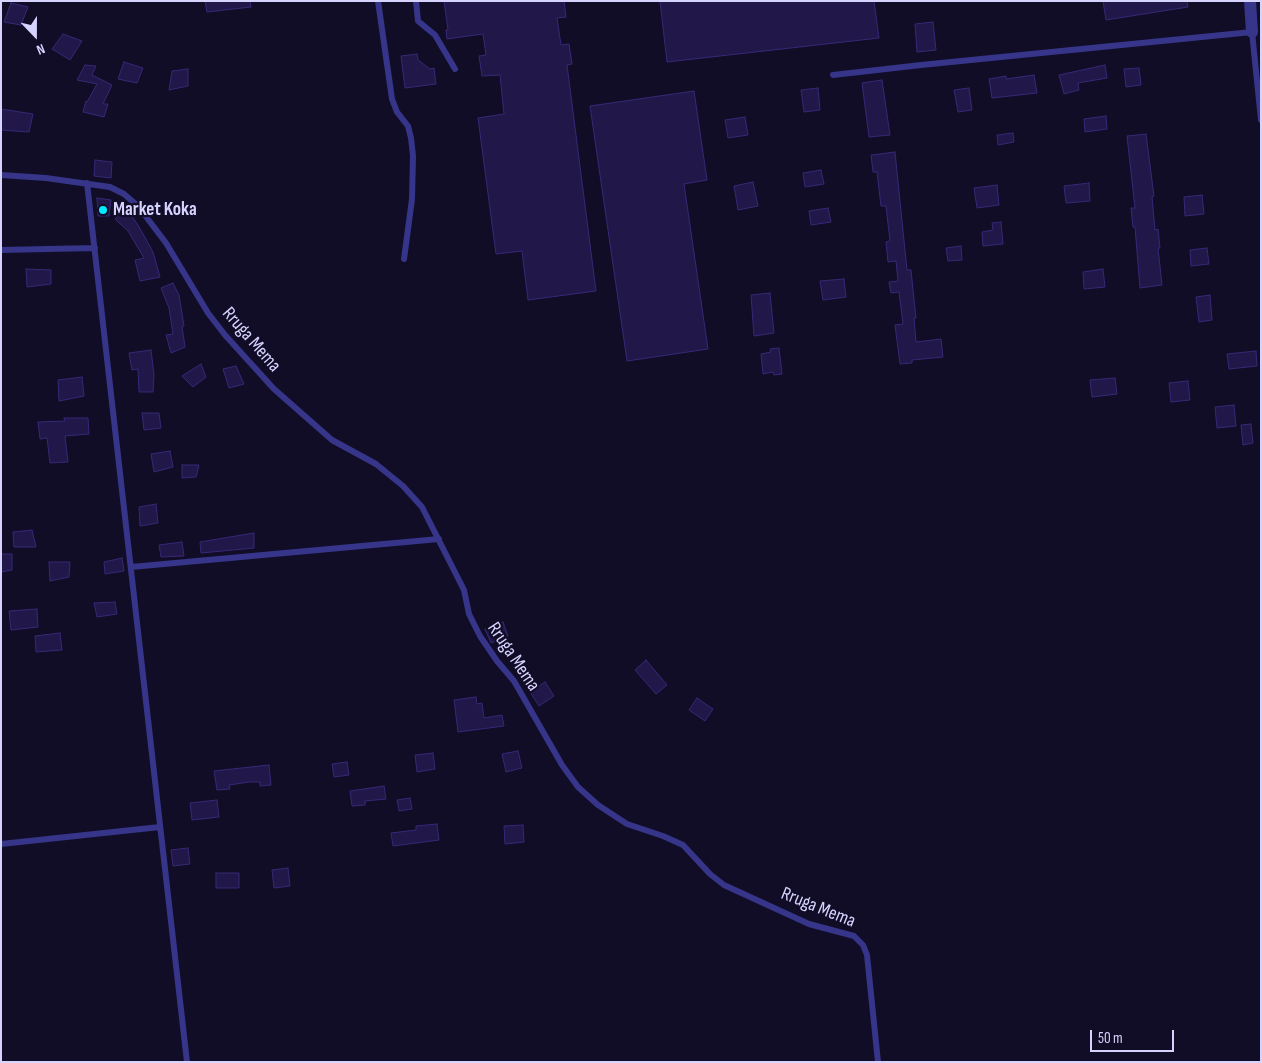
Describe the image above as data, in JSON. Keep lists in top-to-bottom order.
{
  "streets": {
    "lane": ["Rruga Mema"]
  },
  "places": ["Market Koka"],
  "scale_bar": "50 m",
  "north": "bottom"
}
